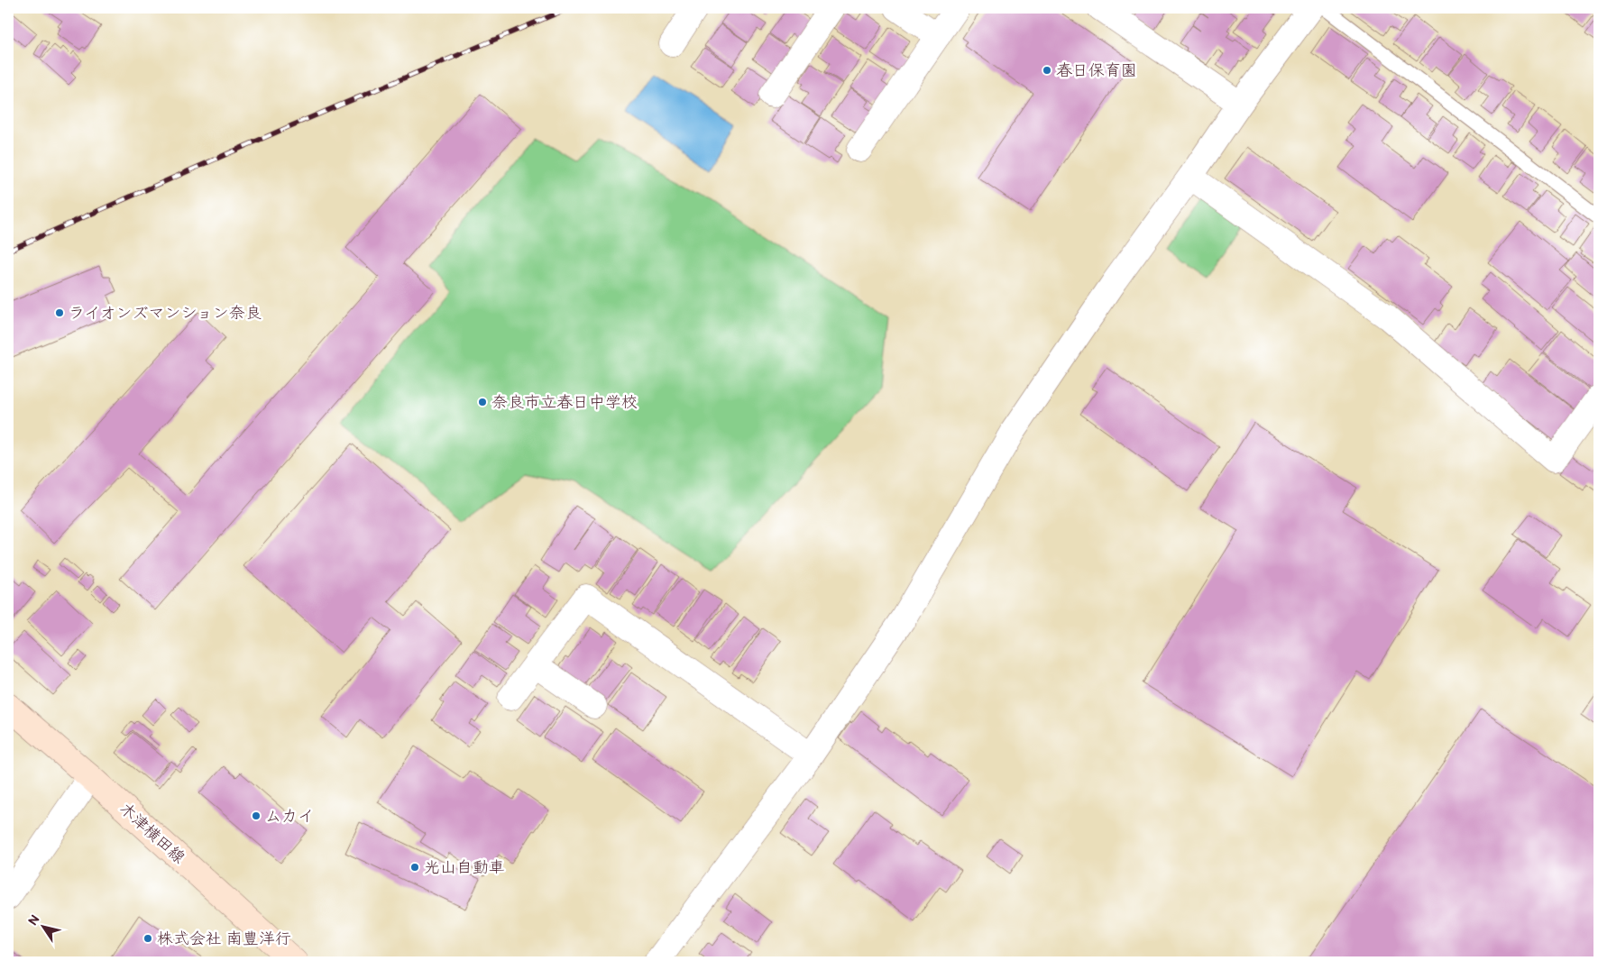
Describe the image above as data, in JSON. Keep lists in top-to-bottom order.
{
  "streets": {
    "main road": ["木津横田線"]
  },
  "places": [
    "春日保育園",
    "ライオンズマンション奈良",
    "奈良市立春日中学校",
    "ムカイ",
    "光山自動車",
    "株式会社 南豊洋行"
  ],
  "north": "top left"
}
